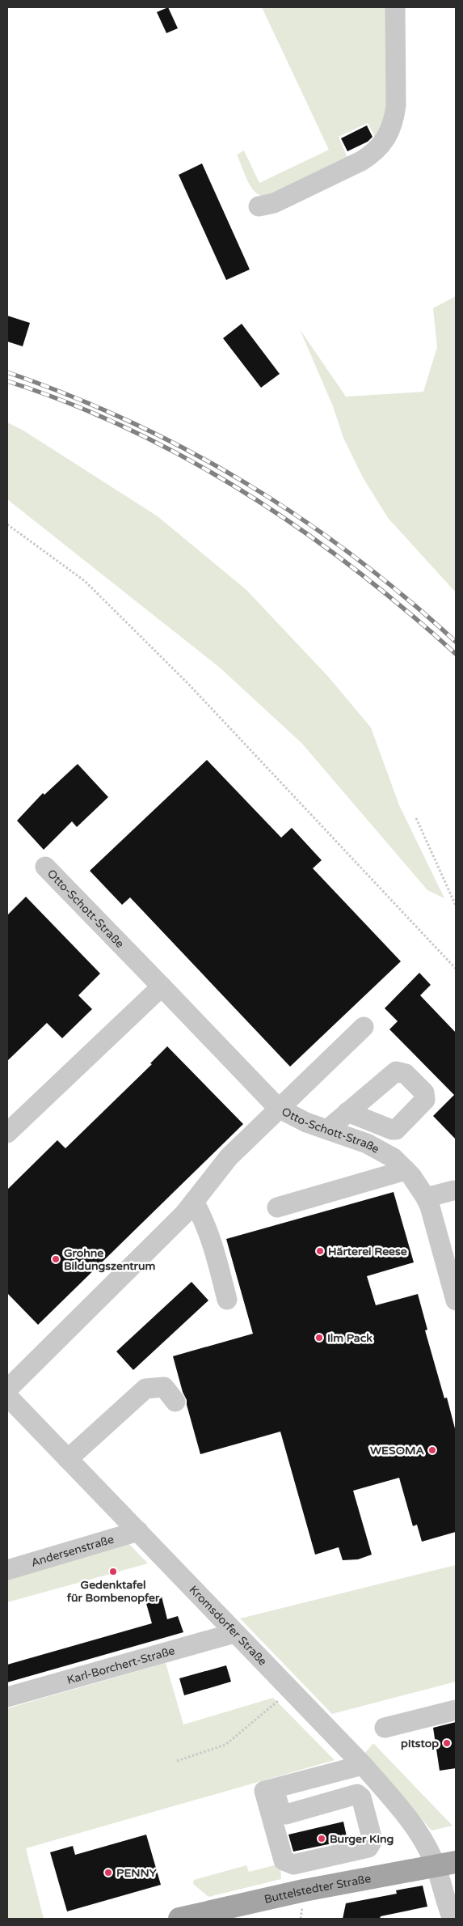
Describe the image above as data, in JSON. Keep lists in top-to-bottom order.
{
  "streets": {
    "main road": ["Buttelstedter Straße"],
    "street": [
      "Otto-Schott-Straße",
      "Andersenstraße",
      "Kromsdorfer Straße",
      "Karl-Borchert-Straße"
    ]
  },
  "crossings": [
    ["Andersenstraße", "Kromsdorfer Straße"],
    ["Kromsdorfer Straße", "Karl-Borchert-Straße"],
    ["Kromsdorfer Straße", "Buttelstedter Straße"]
  ],
  "places": [
    "Härterei Reese",
    "Grohne Bildungszentrum",
    "Ilm Pack",
    "WESOMA",
    "Gedenktafel für Bombenopfer",
    "pitstop",
    "Burger King",
    "PENNY"
  ]
}
